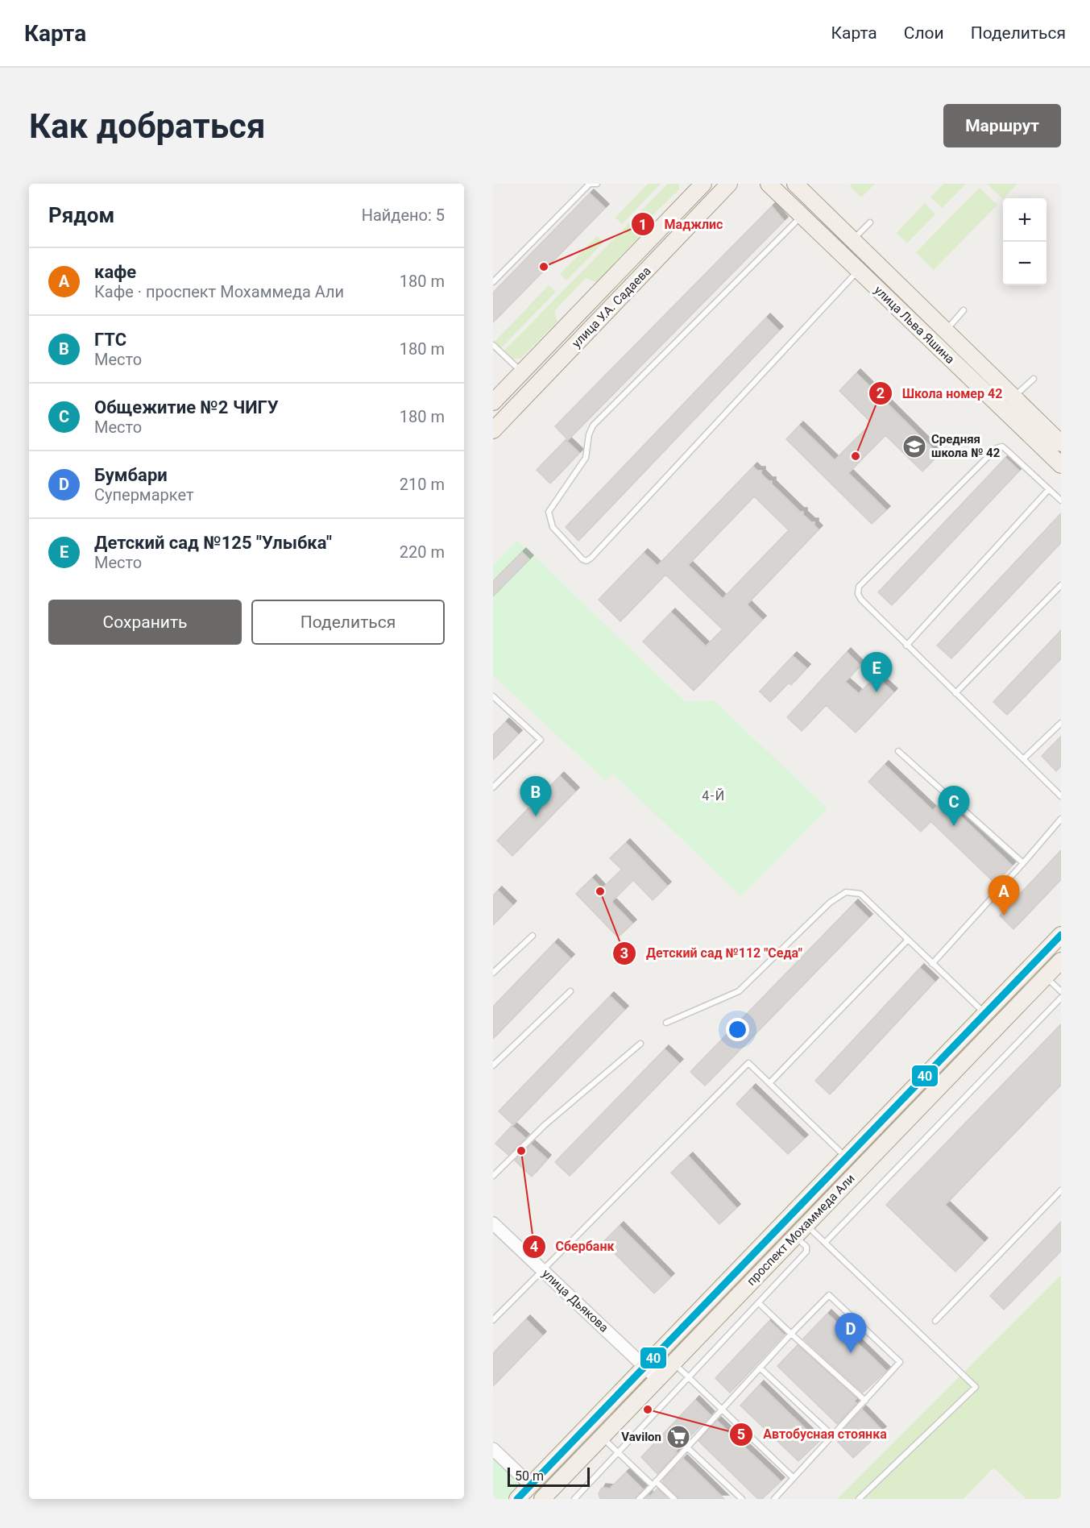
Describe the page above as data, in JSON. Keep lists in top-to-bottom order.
{
  "streets": {
    "main road": ["улица У.А. Садаева", "улица Льва Яшина", "проспект Мохаммеда Али"],
    "street": ["улица Дьякова"]
  },
  "crossings": [
    ["проспект Мохаммеда Али", "улица Дьякова"]
  ],
  "districts": ["4-Й"],
  "places": {
    "other": [
      "Маджлис",
      "Школа номер 42",
      "Детский сад №112 \"Седа\"",
      "Сбербанк",
      "Автобусная стоянка"
    ],
    "school or university": ["Средняя школа № 42"],
    "supermarket": ["Vavilon"]
  },
  "lines": ["transit line 40"],
  "scale_bar": "50 m",
  "page": {
    "header": "Карта",
    "nav": ["Карта", "Слои", "Поделиться"],
    "buttons": [
      "Маршрут",
      ["Сохранить", "Поделиться"]
    ],
    "title": "Как добраться",
    "heading": ["Рядом", "Найдено: 5"],
    "map_buttons": ["+", "−"],
    "list": [
      {
        "mark": "A",
        "name": "кафе",
        "note": "Кафе · проспект Мохаммеда Али",
        "value": "180 m"
      },
      {
        "mark": "B",
        "name": "ГТС",
        "note": "Место",
        "value": "180 m"
      },
      {
        "mark": "C",
        "name": "Общежитие №2 ЧИГУ",
        "note": "Место",
        "value": "180 m"
      },
      {
        "mark": "D",
        "name": "Бумбари",
        "note": "Супермаркет",
        "value": "210 m"
      },
      {
        "mark": "E",
        "name": "Детский сад №125 \"Улыбка\"",
        "note": "Место",
        "value": "220 m"
      }
    ],
    "pins": [
      "E",
      "B",
      "C",
      "A",
      "D"
    ],
    "scale": "50 m"
  }
}
